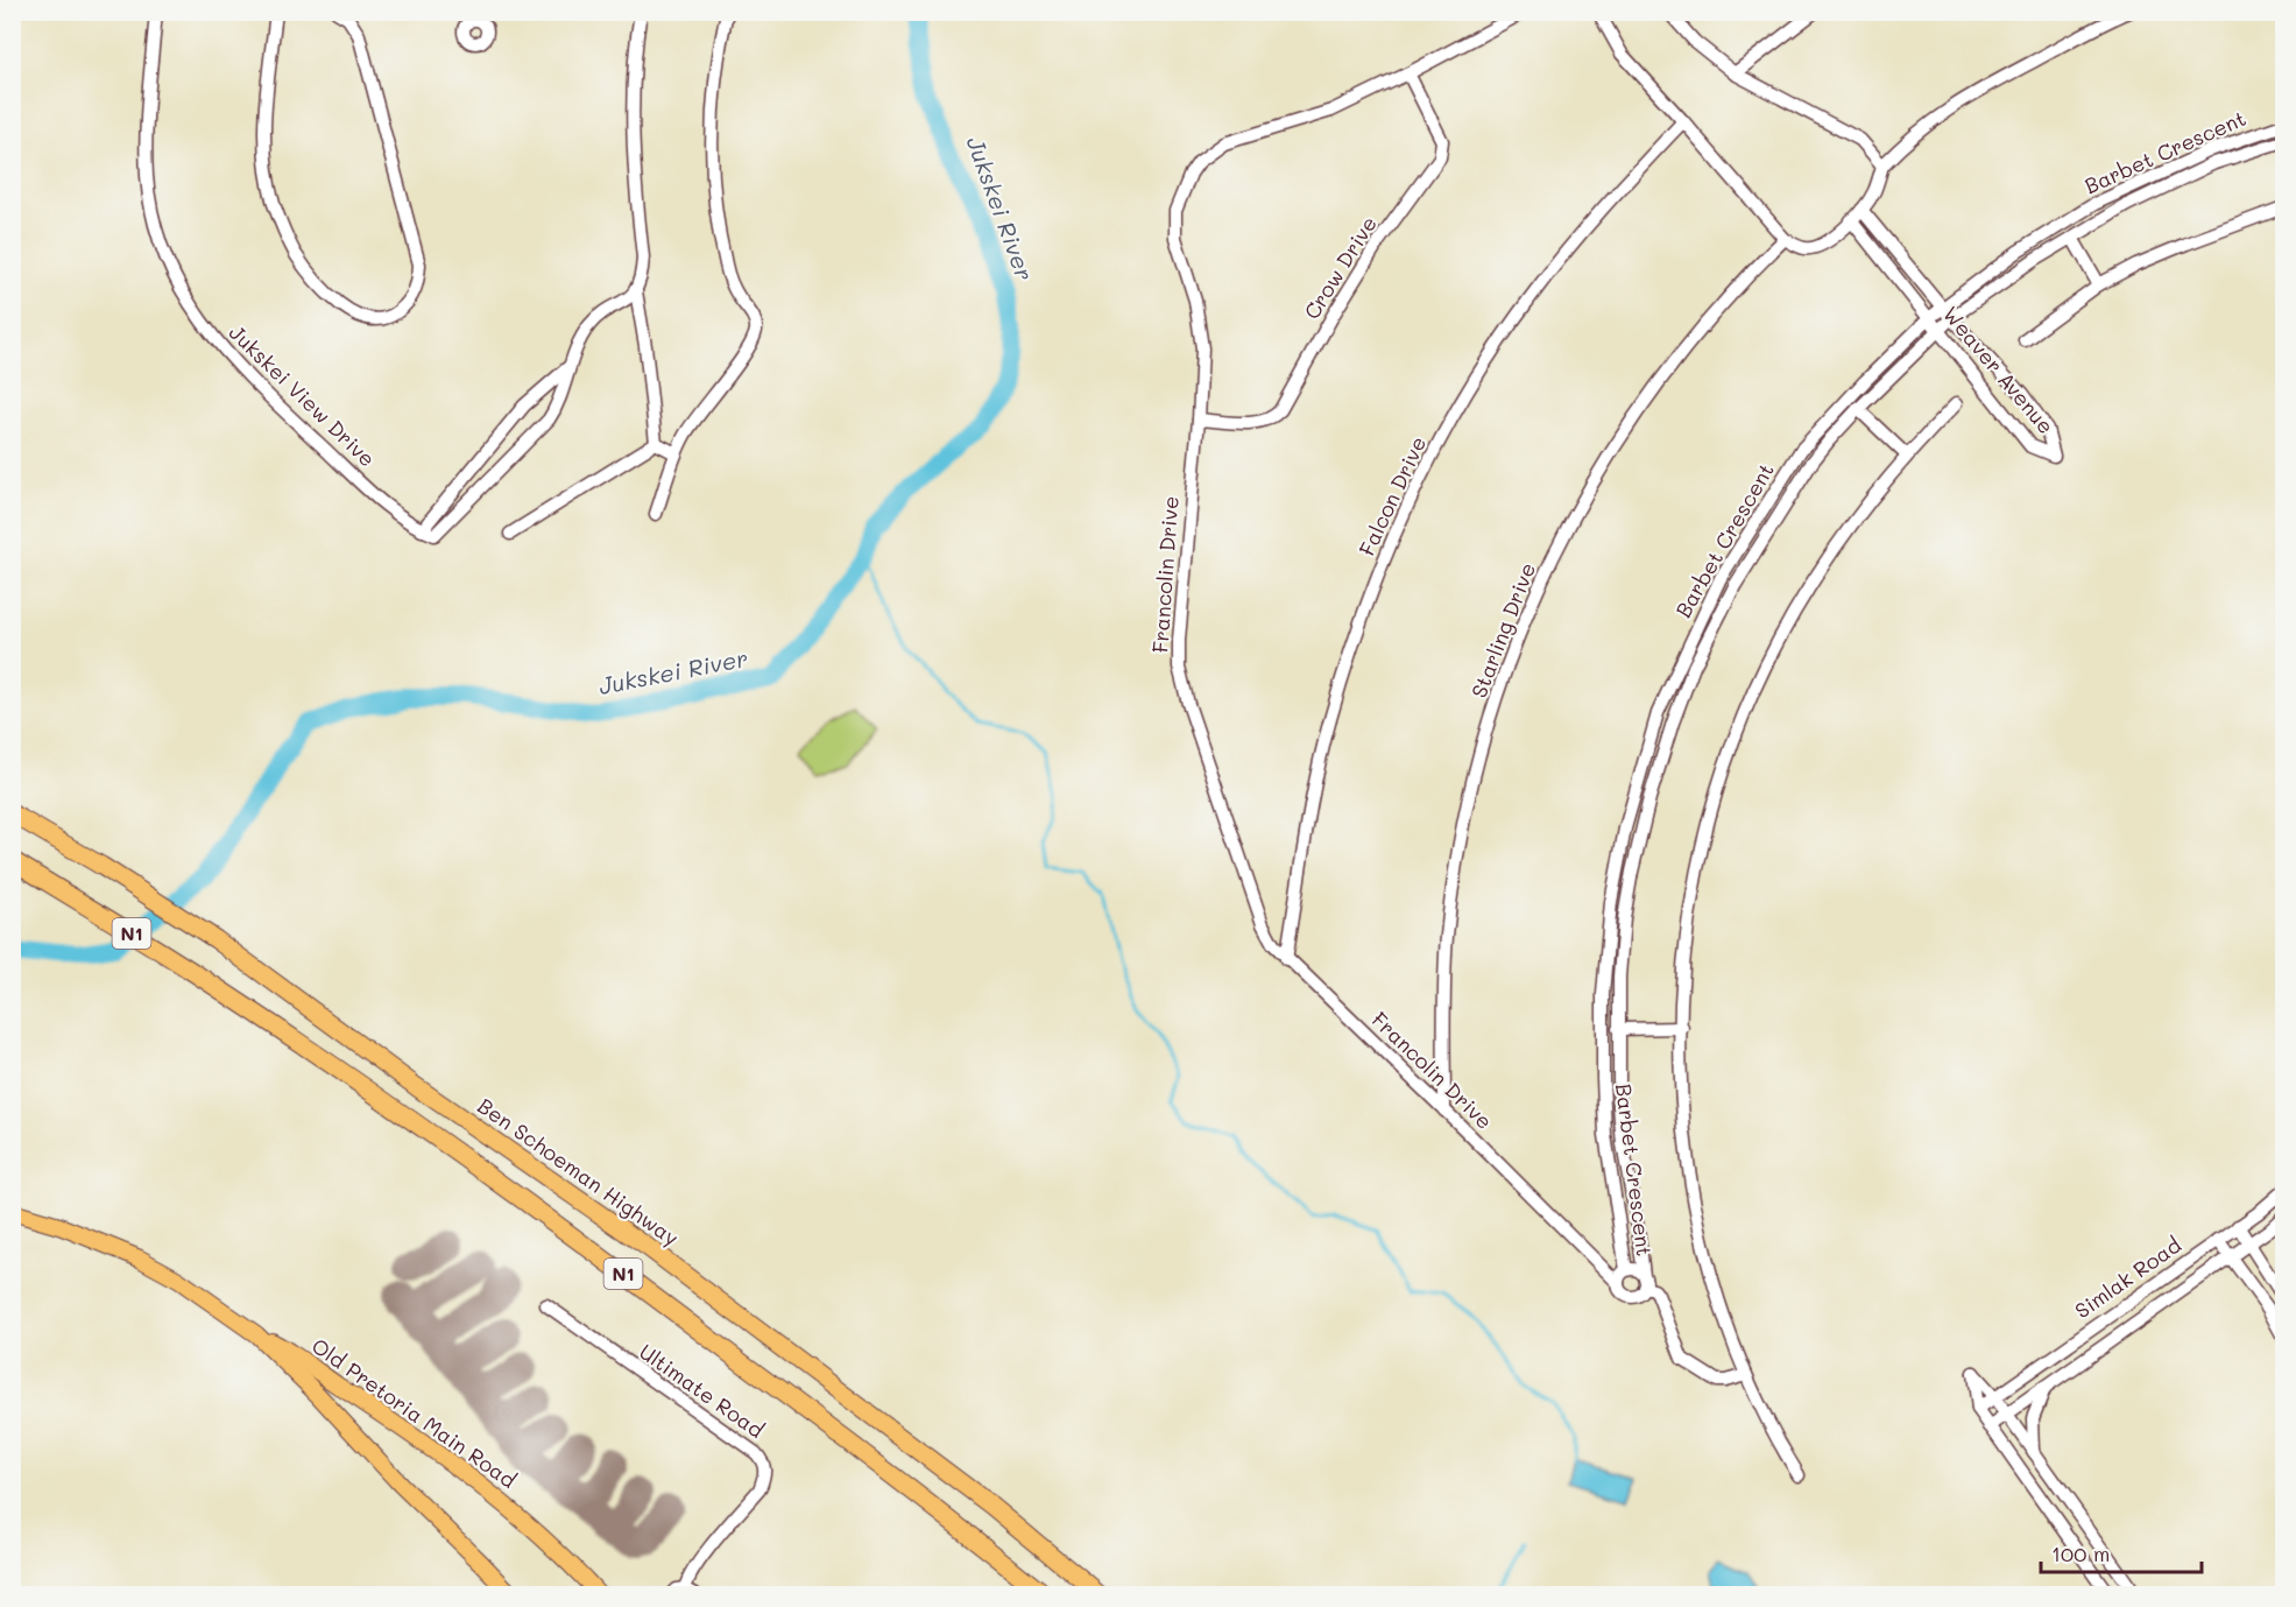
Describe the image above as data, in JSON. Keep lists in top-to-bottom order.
{
  "streets": {
    "highway": ["N1", "Ben Schoeman Highway"],
    "main road": ["Old Pretoria Main Road"],
    "street": [
      "Barbet Crescent",
      "Crow Drive",
      "Weaver Avenue",
      "Jukskei View Drive",
      "Falcon Drive",
      "Francolin Drive",
      "Starling Drive",
      "Simlak Road",
      "Ultimate Road"
    ]
  },
  "crossings": [
    ["Barbet Crescent", "Weaver Avenue"],
    ["Barbet Crescent", "Francolin Drive"],
    ["Crow Drive", "Francolin Drive"],
    ["Falcon Drive", "Francolin Drive"],
    ["Francolin Drive", "Starling Drive"]
  ],
  "water": ["Jukskei River"],
  "scale_bar": "100 m"
}
